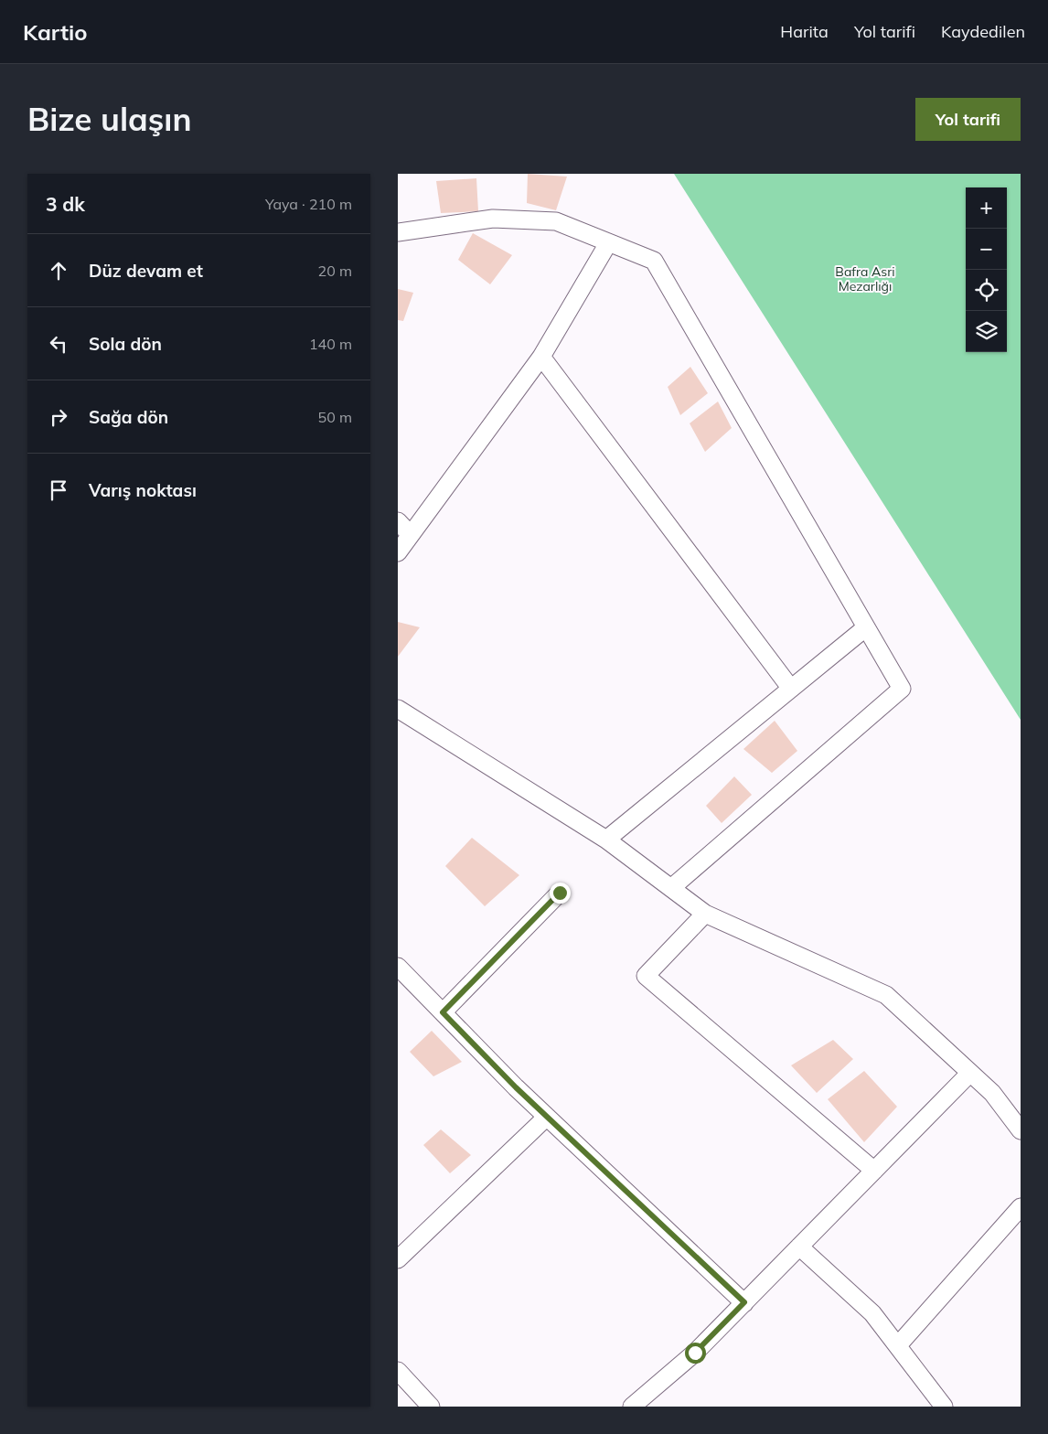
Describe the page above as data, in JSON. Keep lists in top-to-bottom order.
{
  "parks": ["Bafra Asri Mezarlığı"],
  "page": {
    "header": "Kartio",
    "nav": ["Harita", "Yol tarifi", "Kaydedilen"],
    "buttons": "Yol tarifi",
    "title": "Bize ulaşın",
    "heading": ["3 dk", "Yaya · 210 m"],
    "map_buttons": ["+", "−"],
    "list": [
      ["Düz devam et", "20 m"],
      ["Sola dön", "140 m"],
      ["Sağa dön", "50 m"],
      "Varış noktası"
    ]
  }
}
